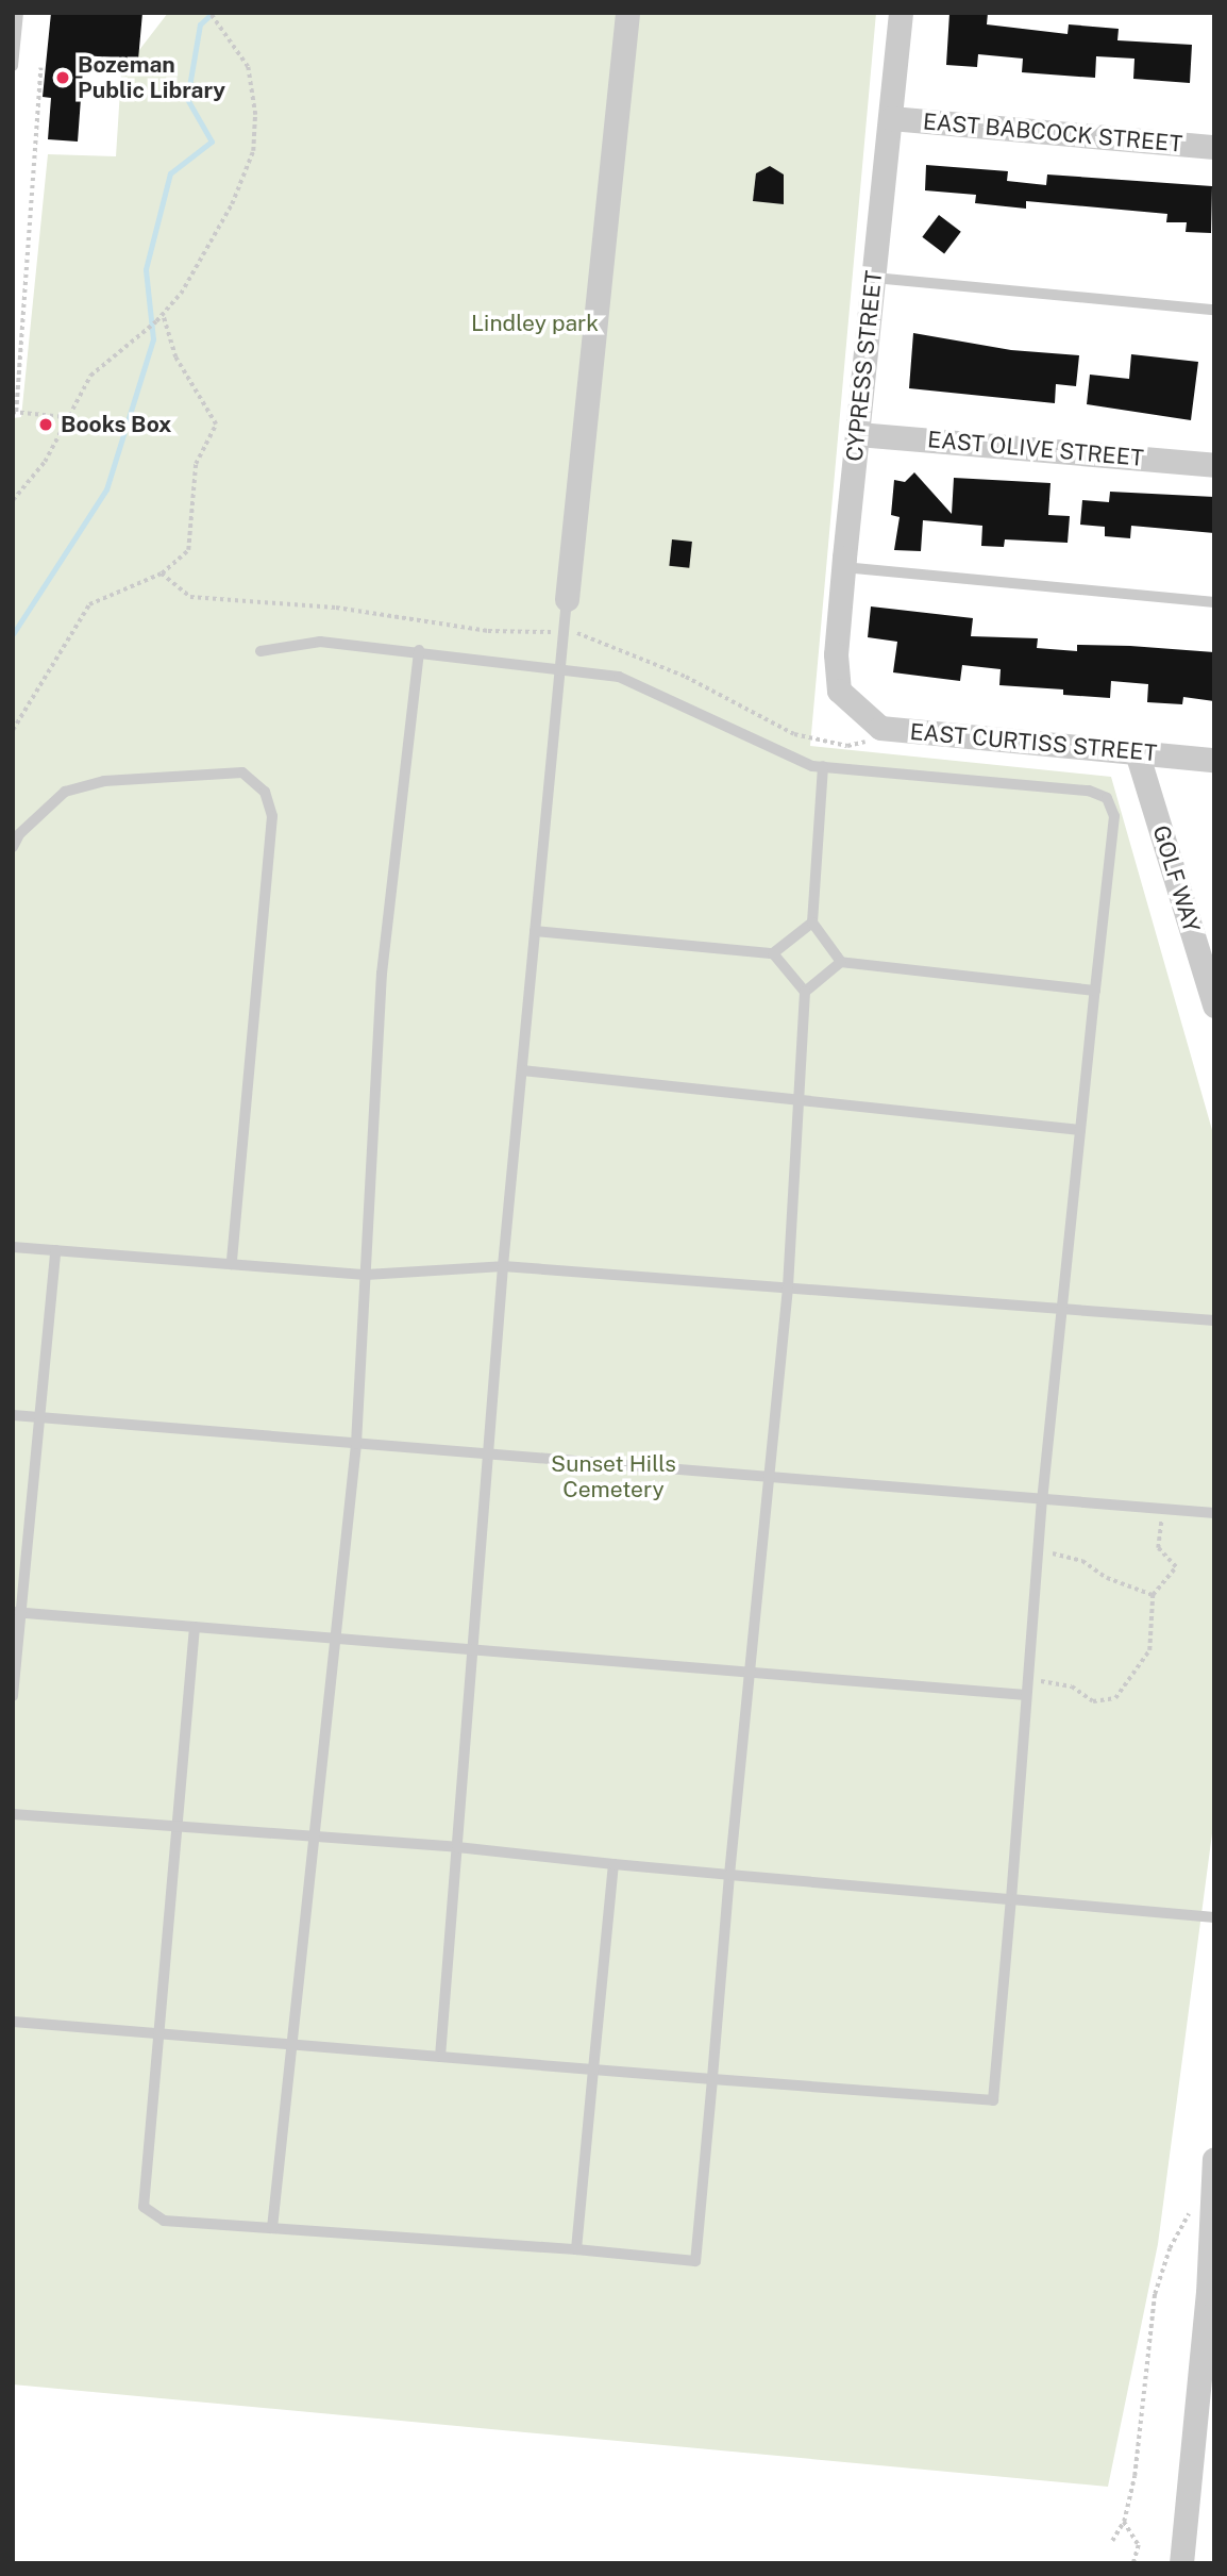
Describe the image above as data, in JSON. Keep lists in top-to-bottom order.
{
  "streets": {
    "street": [
      "EAST BABCOCK STREET",
      "CYPRESS STREET",
      "EAST OLIVE STREET",
      "EAST CURTISS STREET",
      "GOLF WAY"
    ]
  },
  "crossings": [
    ["EAST BABCOCK STREET", "CYPRESS STREET"],
    ["CYPRESS STREET", "EAST OLIVE STREET"],
    ["CYPRESS STREET", "EAST CURTISS STREET"],
    ["EAST CURTISS STREET", "GOLF WAY"]
  ],
  "parks": ["Lindley park", "Sunset Hills Cemetery"],
  "places": ["Bozeman Public Library", "Books Box"]
}
